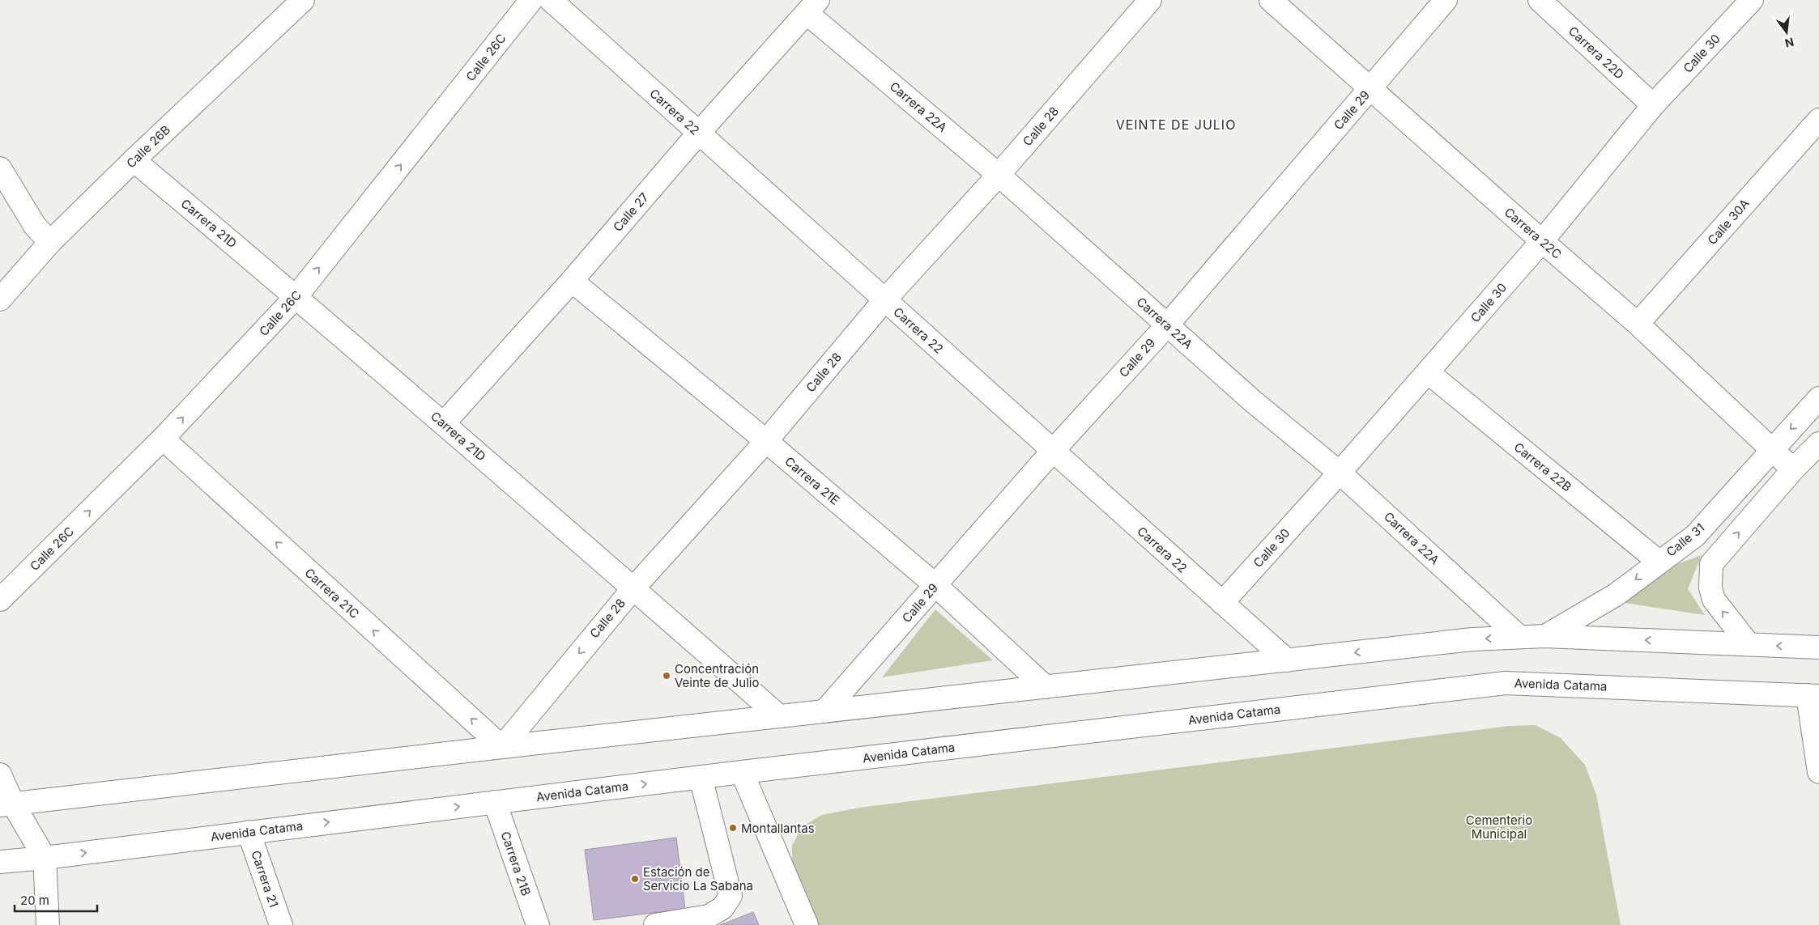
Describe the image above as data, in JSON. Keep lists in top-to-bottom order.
{
  "streets": {
    "street": [
      "Carrera 22D",
      "Calle 30",
      "Calle 26C",
      "Carrera 22A",
      "Calle 29",
      "Carrera 22",
      "Calle 28",
      "Calle 26B",
      "Calle 27",
      "Calle 30A",
      "Carrera 21D",
      "Carrera 22C",
      "Carrera 22B",
      "Carrera 21E",
      "Calle 31",
      "Carrera 21C",
      "Avenida Catama",
      "Carrera 21B",
      "Carrera 21"
    ]
  },
  "crossings": [
    ["Carrera 22D", "Calle 30"],
    ["Calle 30", "Carrera 22A"],
    ["Calle 30", "Carrera 22"],
    ["Calle 30", "Carrera 22C"],
    ["Calle 30", "Carrera 22B"],
    ["Calle 26C", "Carrera 21D"],
    ["Calle 26C", "Carrera 21C"],
    ["Carrera 22A", "Calle 29"],
    ["Carrera 22A", "Calle 28"],
    ["Carrera 22A", "Calle 27"],
    ["Calle 29", "Carrera 22"],
    ["Calle 29", "Carrera 22C"],
    ["Calle 29", "Carrera 21E"],
    ["Carrera 22", "Calle 28"],
    ["Carrera 22", "Calle 27"],
    ["Calle 28", "Carrera 21D"],
    ["Calle 28", "Carrera 21E"],
    ["Calle 28", "Carrera 21C"],
    ["Calle 26B", "Carrera 21D"],
    ["Calle 27", "Carrera 21D"],
    ["Calle 27", "Carrera 21E"],
    ["Calle 30A", "Carrera 22C"],
    ["Carrera 22C", "Calle 31"],
    ["Carrera 22B", "Calle 31"],
    ["Avenida Catama", "Carrera 21B"],
    ["Avenida Catama", "Carrera 21"]
  ],
  "one_way": ["Calle 26C", "Calle 31", "Carrera 21C"],
  "districts": ["VEINTE DE JULIO"],
  "parks": ["Cementerio Municipal"],
  "places": ["Concentración Veinte de Julio", "Montallantas", "Estación de Servicio La Sabana"],
  "scale_bar": "20 m",
  "north": "bottom"
}
